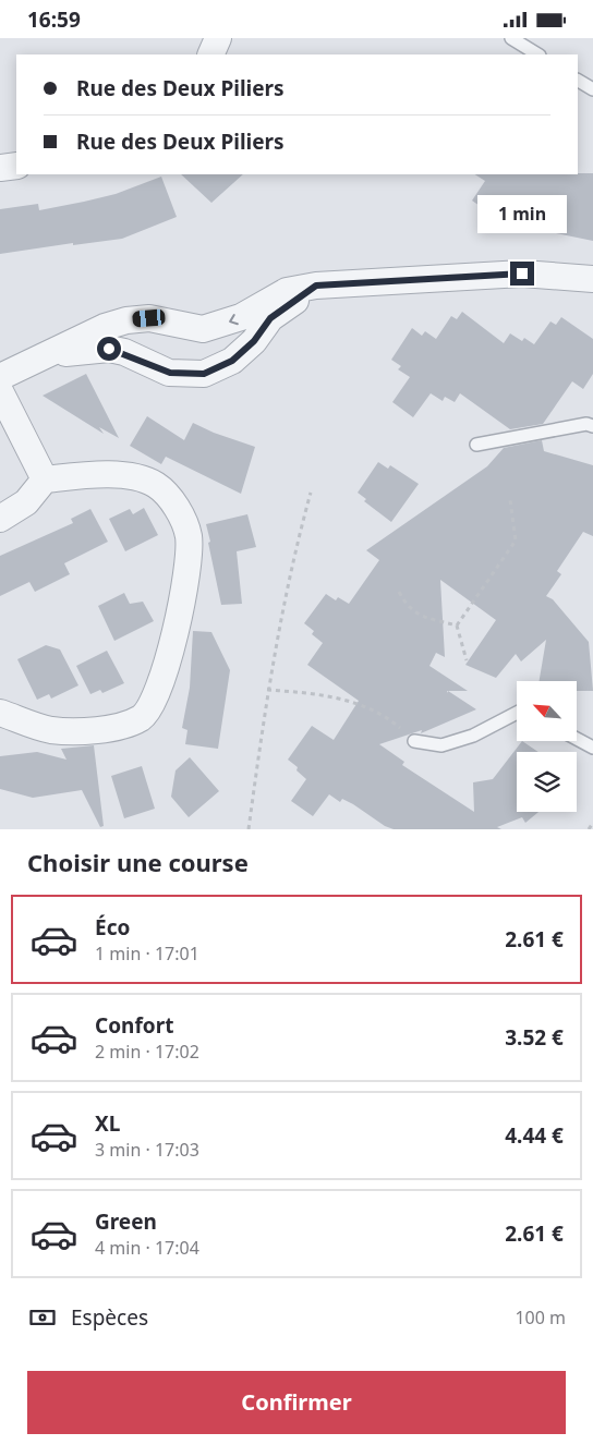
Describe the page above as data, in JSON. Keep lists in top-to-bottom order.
{
  "north": "top left",
  "page": {
    "status": "16:59",
    "banner": ["Rue des Deux Piliers", "Rue des Deux Piliers"],
    "bubble": "1 min",
    "heading": "Choisir une course",
    "list": [
      {
        "name": "Éco",
        "note": "1 min · 17:01",
        "value": "2.61 €"
      },
      {
        "name": "Confort",
        "note": "2 min · 17:02",
        "value": "3.52 €"
      },
      {
        "name": "XL",
        "note": "3 min · 17:03",
        "value": "4.44 €"
      },
      {
        "name": "Green",
        "note": "4 min · 17:04",
        "value": "2.61 €"
      }
    ],
    "pay": ["Espèces", "100 m"],
    "buttons": "Confirmer"
  }
}
